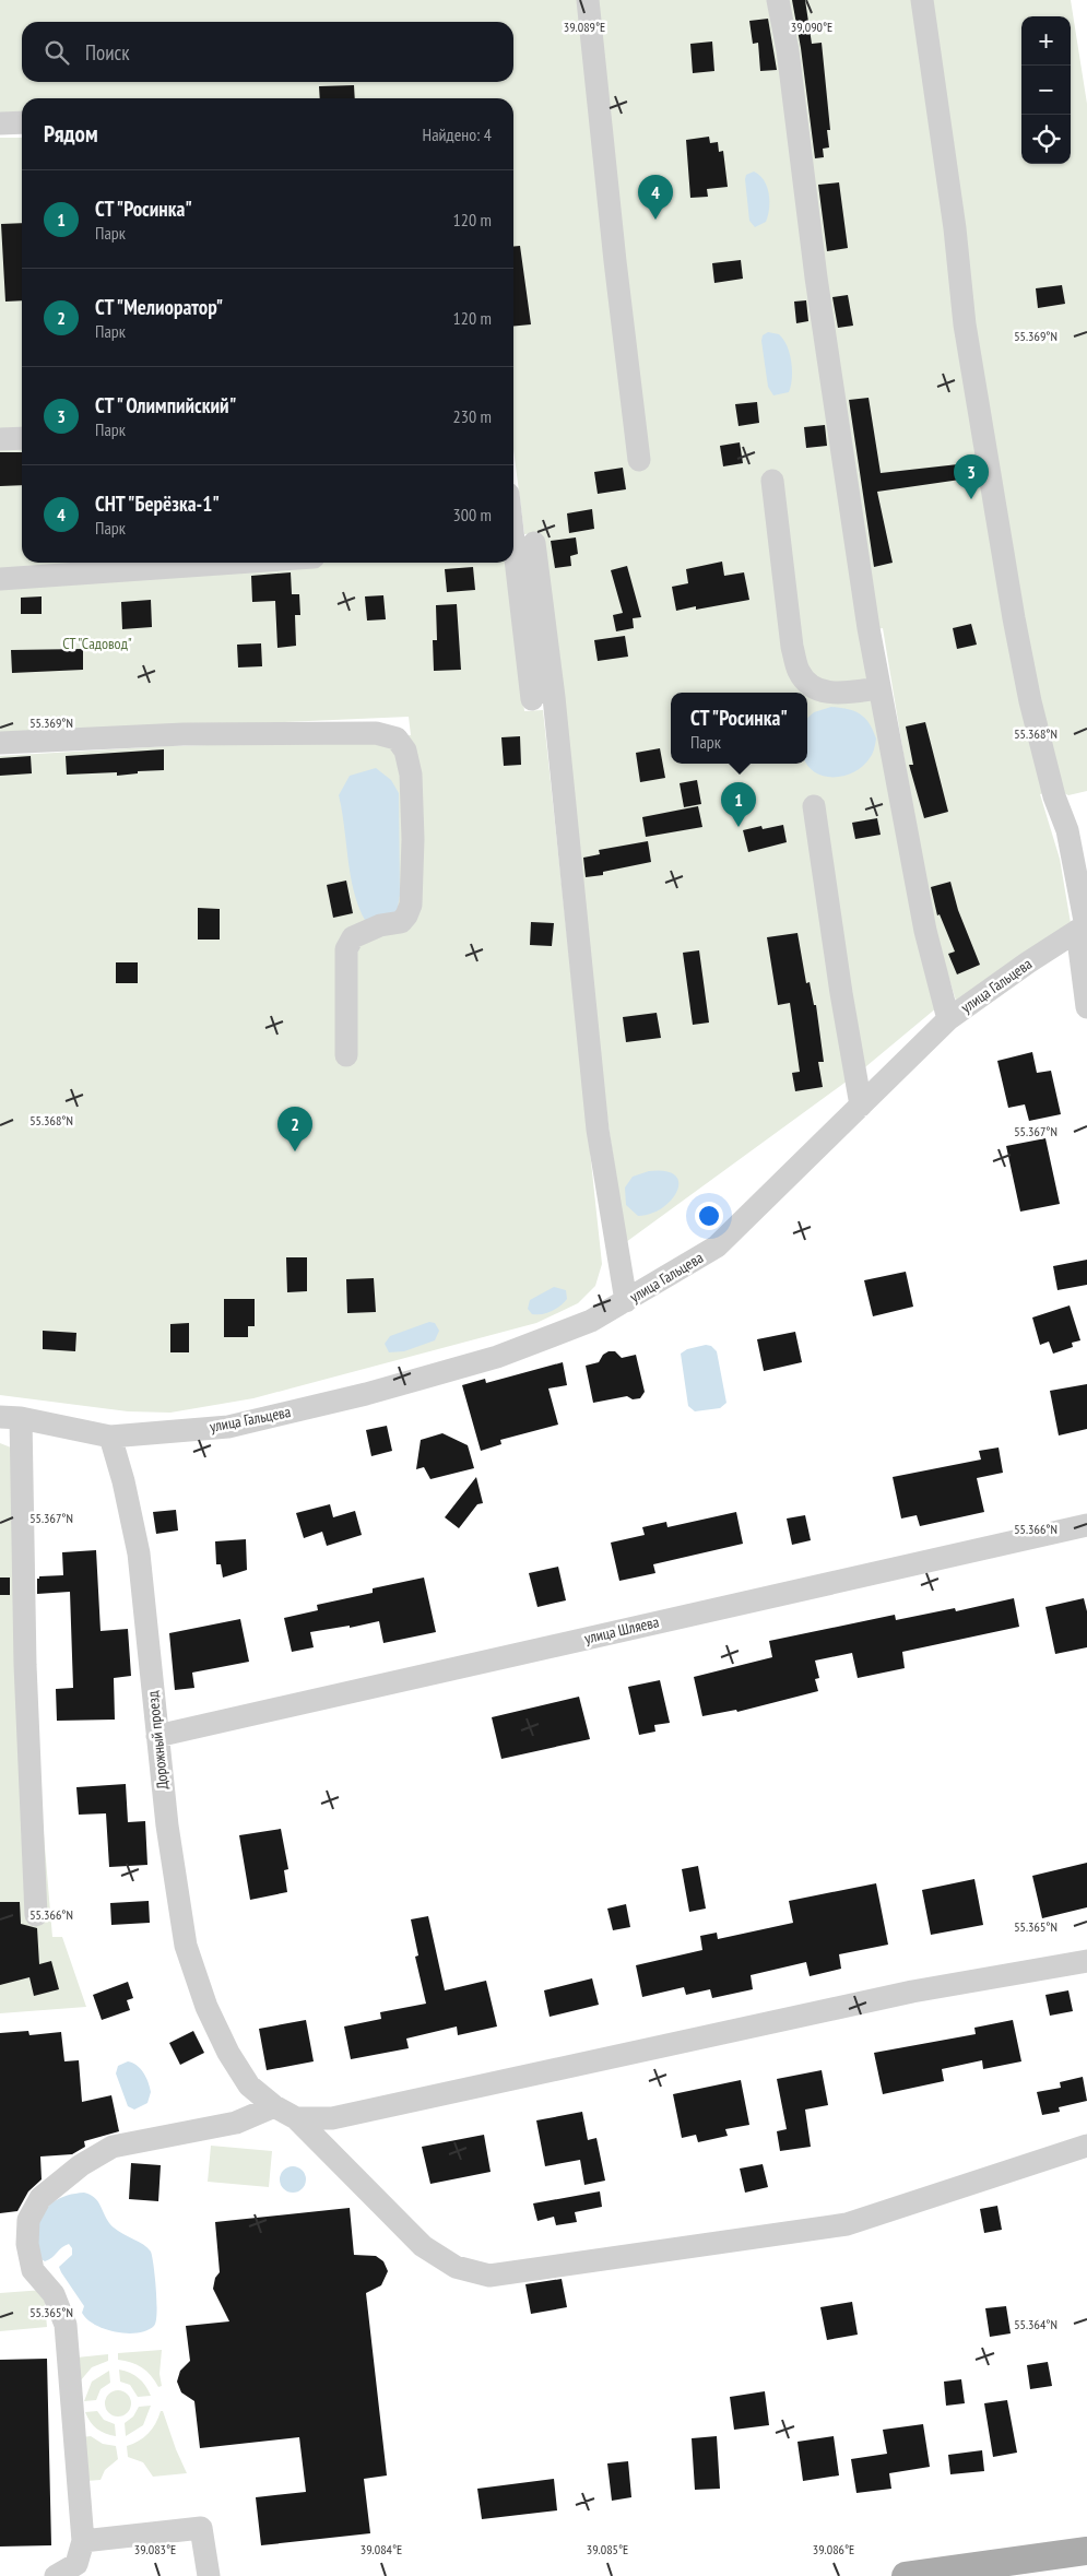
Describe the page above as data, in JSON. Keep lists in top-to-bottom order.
{
  "streets": {
    "street": ["улица Гальцева", "улица Шляева", "Дорожный проезд"]
  },
  "crossings": [
    ["улица Гальцева", "Дорожный проезд"],
    ["улица Шляева", "Дорожный проезд"]
  ],
  "parks": ["СТ \"Садовод\""],
  "page": {
    "map_buttons": ["+", "−"],
    "search": "Поиск",
    "heading": ["Рядом", "Найдено: 4"],
    "list": [
      {
        "mark": "1",
        "name": "СТ \"Росинка\"",
        "note": "Парк",
        "value": "120 m"
      },
      {
        "mark": "2",
        "name": "СТ \"Мелиоратор\"",
        "note": "Парк",
        "value": "120 m"
      },
      {
        "mark": "3",
        "name": "СТ \" Олимпийский\"",
        "note": "Парк",
        "value": "230 m"
      },
      {
        "mark": "4",
        "name": "СНТ \"Берёзка-1\"",
        "note": "Парк",
        "value": "300 m"
      }
    ],
    "pins": [
      "4",
      "3",
      "1",
      "2"
    ],
    "popup": ["СТ \"Росинка\"", "Парк"]
  },
  "coordinates": [
    "39.090°E",
    "39.089°E",
    "55.369°N",
    "55.368°N",
    "55.367°N",
    "55.366°N",
    "55.365°N",
    "55.364°N",
    "39.083°E",
    "39.084°E",
    "39.085°E",
    "39.086°E"
  ]
}
